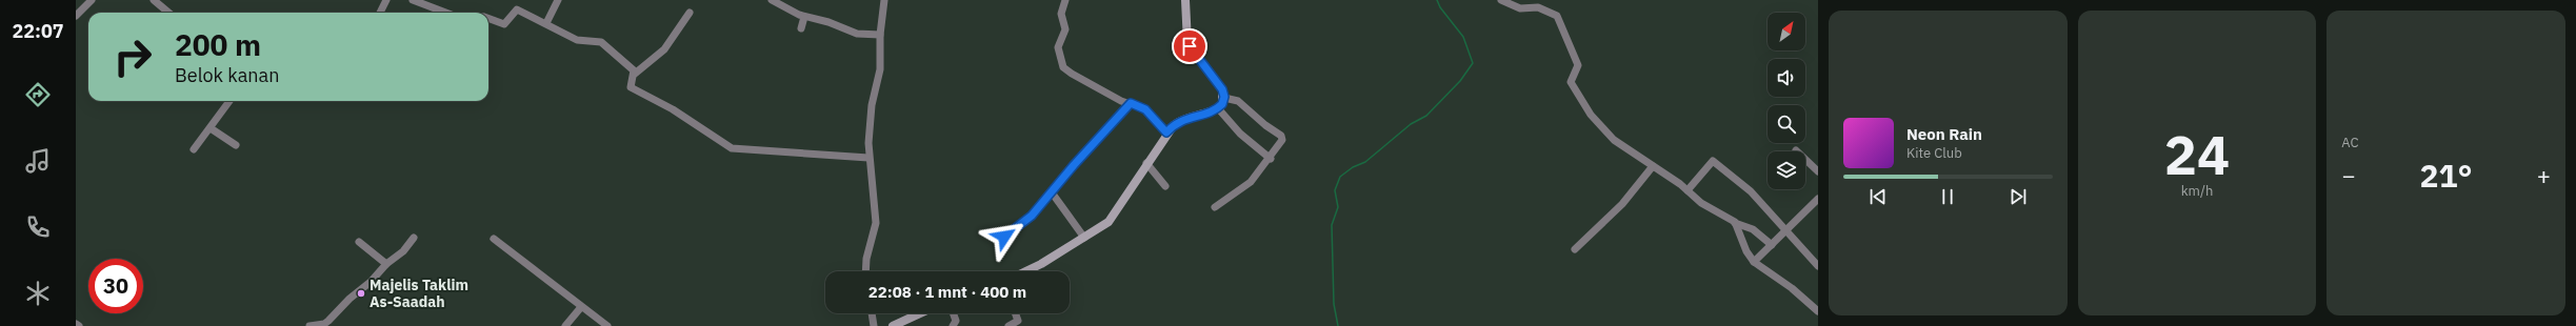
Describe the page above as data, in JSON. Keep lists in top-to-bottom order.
{
  "places": ["Majelis Taklim As-Saadah"],
  "north": "top right",
  "page": {
    "tabs": "22:07",
    "tile": [
      ["24", "km/h"],
      "AC"
    ],
    "turn": ["200 m", "Belok kanan"],
    "song": ["Neon Rain", "Kite Club"],
    "heat": ["−", "21°", "+"],
    "limit": "30",
    "trip": "22:08 · 1 mnt · 400 m"
  }
}
